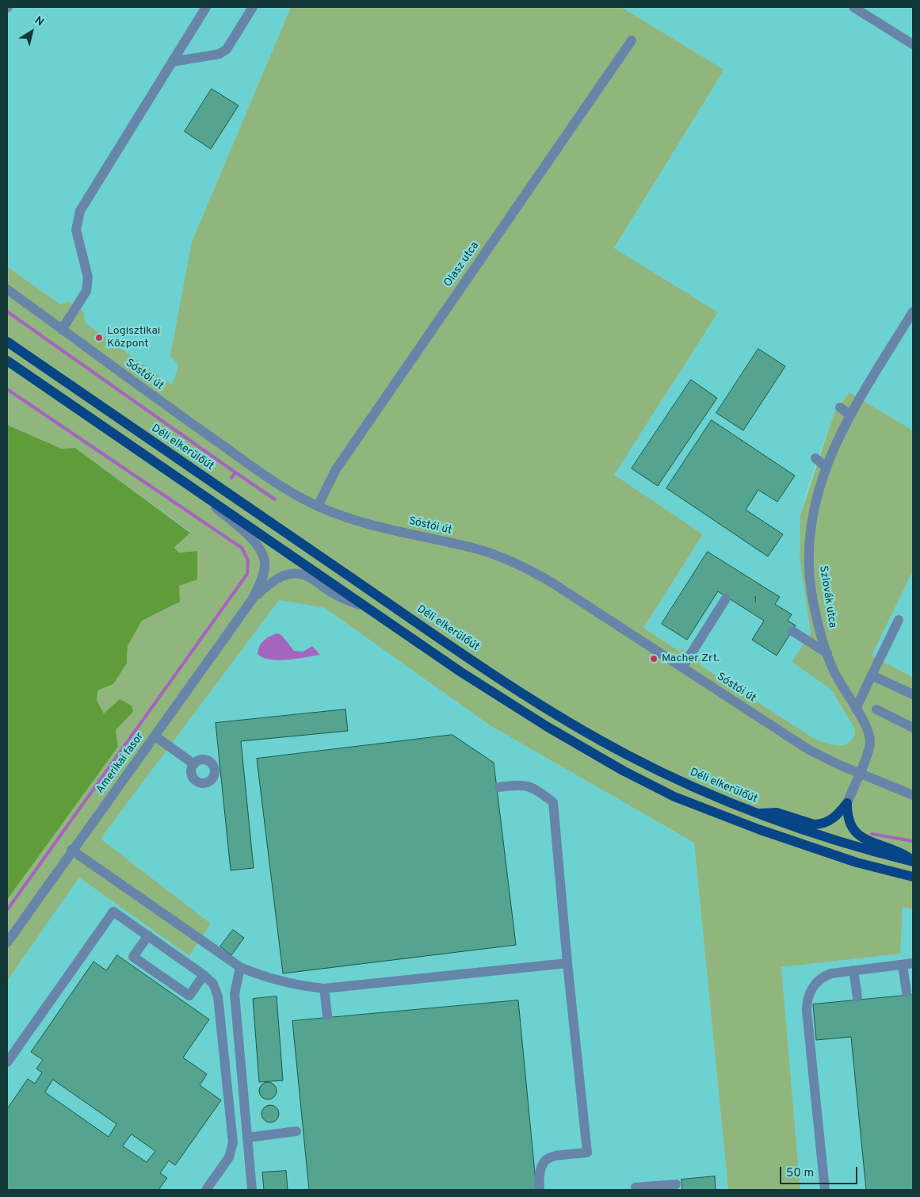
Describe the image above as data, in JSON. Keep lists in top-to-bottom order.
{
  "streets": {
    "main road": ["Déli elkerülőút"],
    "street": [
      "Olasz utca",
      "Sóstói út",
      "Szlovák utca",
      "Amerikai fasor"
    ]
  },
  "crossings": [
    ["Olasz utca", "Sóstói út"],
    ["Sóstói út", "Szlovák utca"]
  ],
  "places": ["Logisztikai Központ", "Macher Zrt."],
  "house_numbers": ["1"],
  "scale_bar": "50 m",
  "north": "top right"
}
